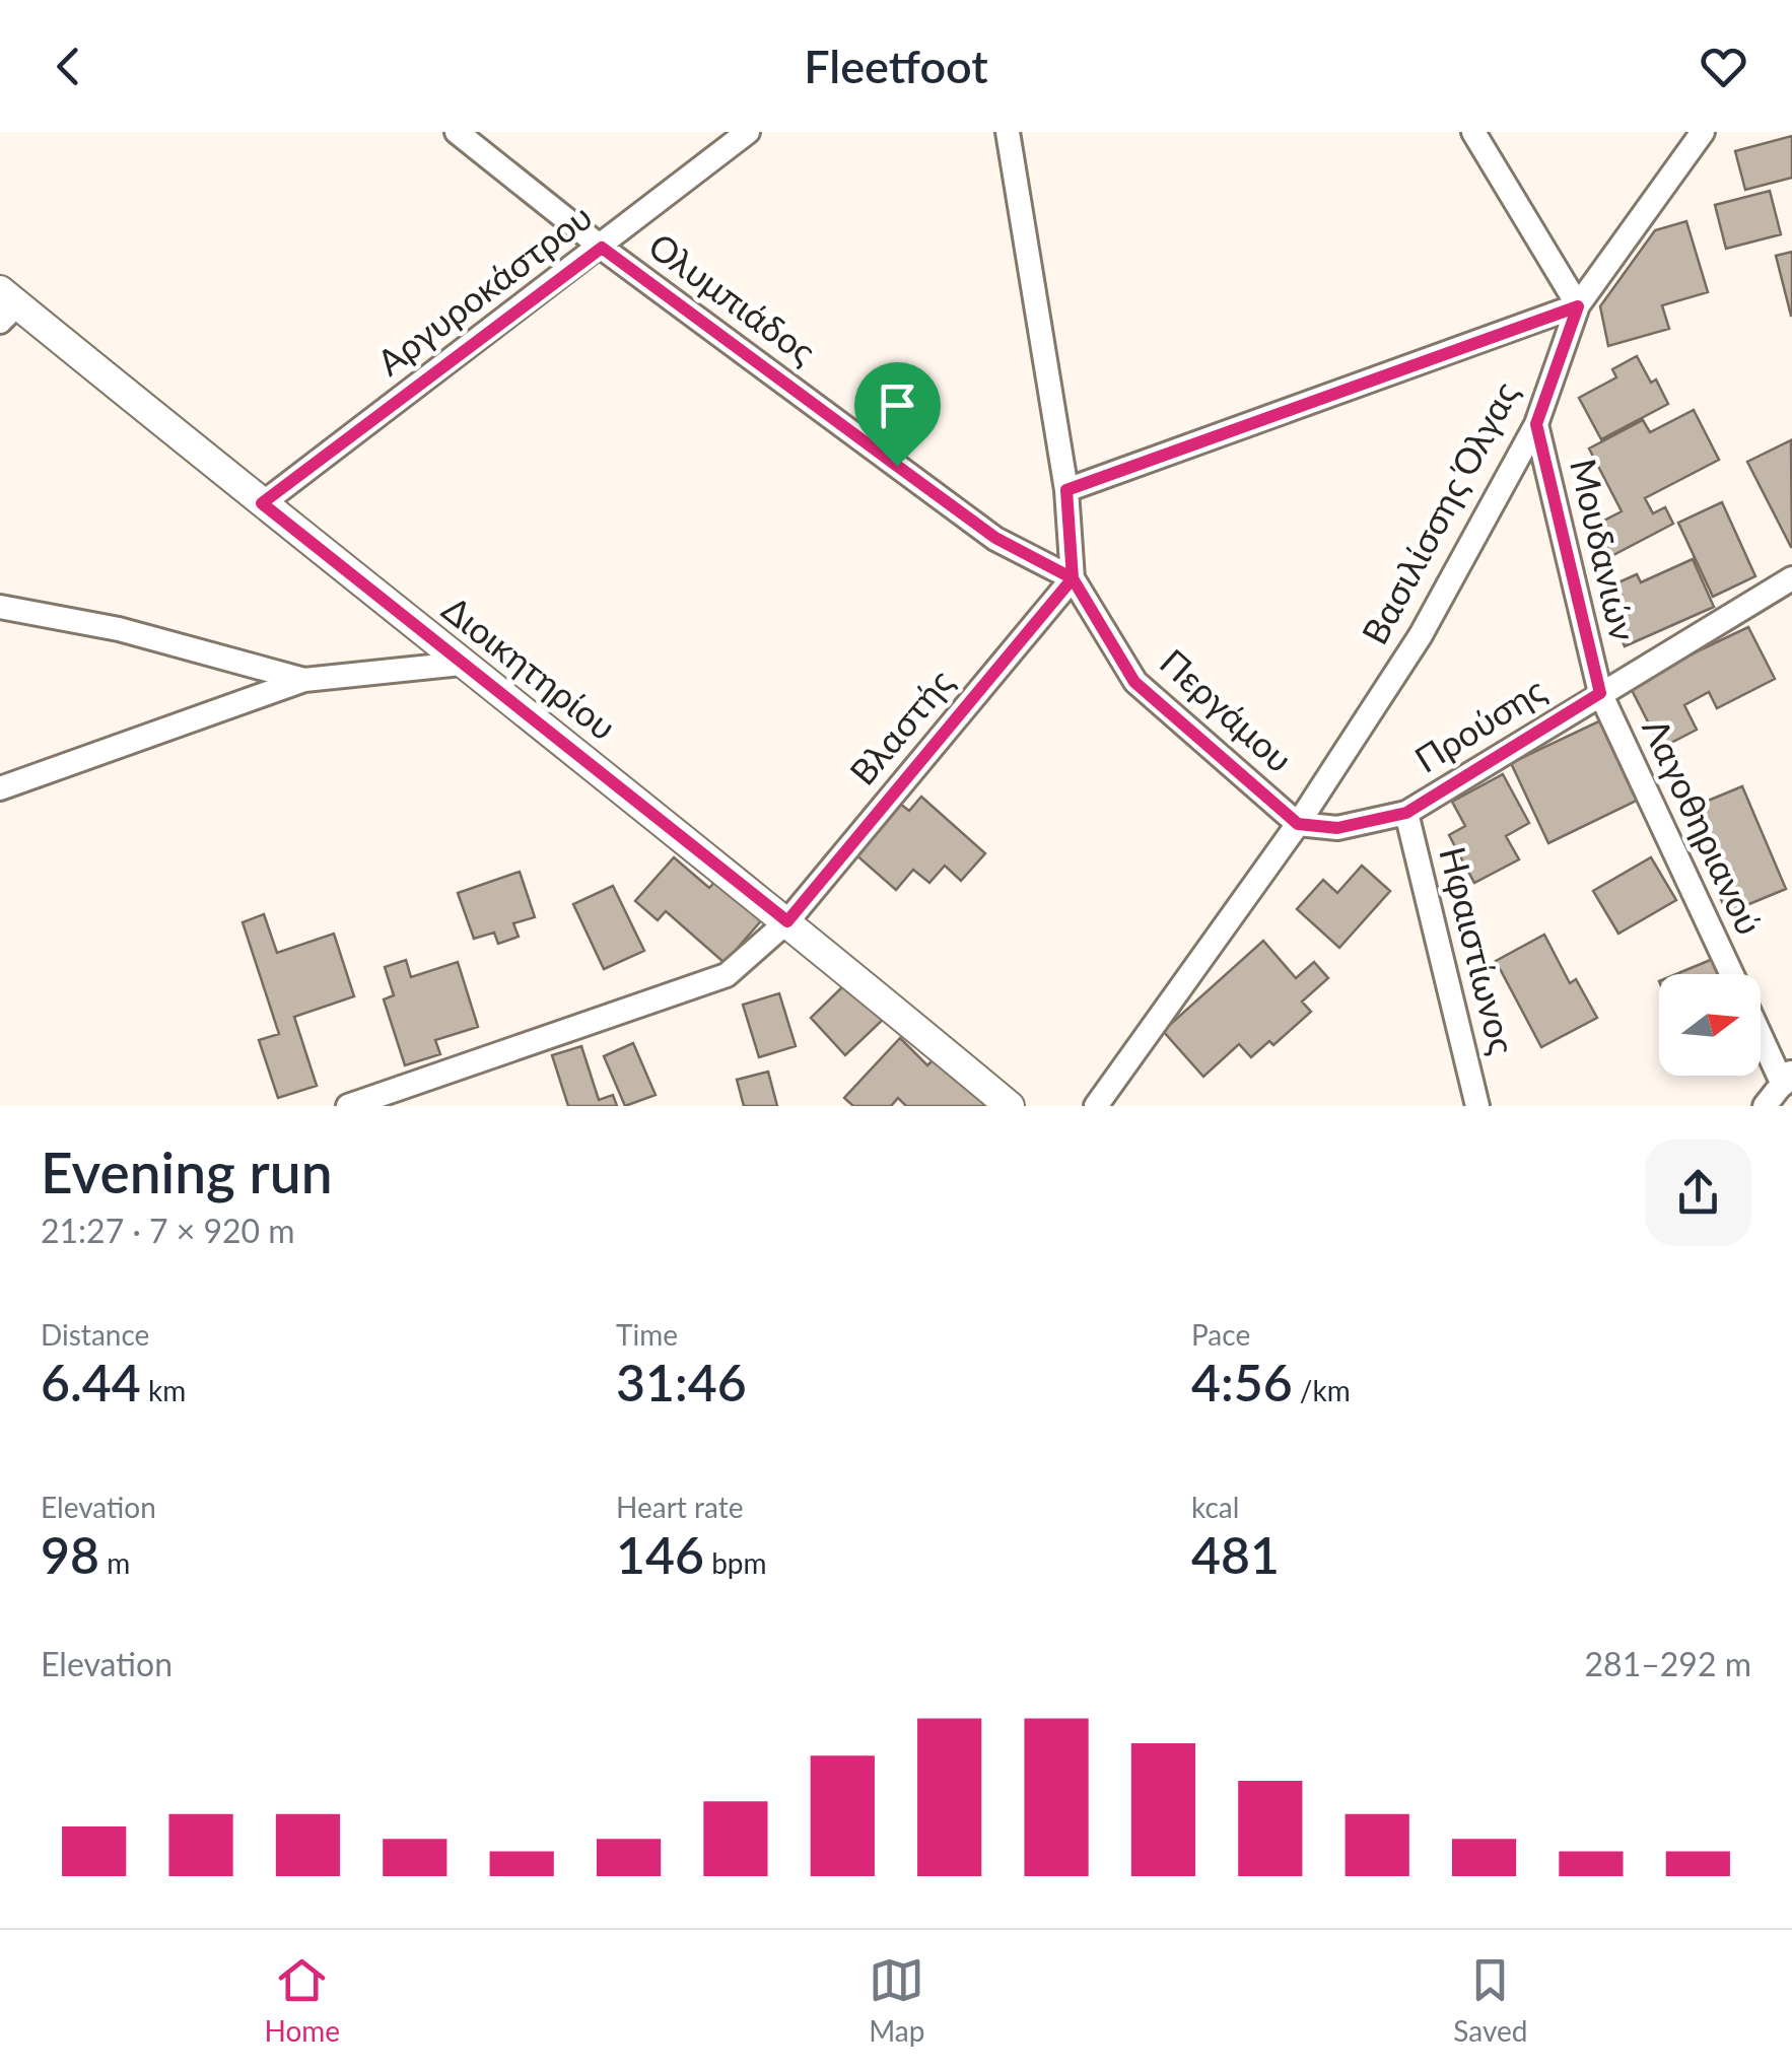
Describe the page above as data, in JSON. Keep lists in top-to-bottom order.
{
  "streets": {
    "street": [
      "Αργυροκάστρου",
      "Ολυμπιάδος",
      "Βασιλίσσης Όλγας",
      "Μουδανιών",
      "Διοικητηρίου",
      "Περγάμου",
      "Προύσης",
      "Βλαστής",
      "Λαγοθηριανού",
      "Ηφαιστίωνος"
    ]
  },
  "crossings": [
    ["Αργυροκάστρου", "Ολυμπιάδος"],
    ["Αργυροκάστρου", "Διοικητηρίου"],
    ["Ολυμπιάδος", "Περγάμου"],
    ["Ολυμπιάδος", "Βλαστής"],
    ["Βασιλίσσης Όλγας", "Μουδανιών"],
    ["Βασιλίσσης Όλγας", "Περγάμου"],
    ["Βασιλίσσης Όλγας", "Προύσης"],
    ["Μουδανιών", "Προύσης"],
    ["Μουδανιών", "Λαγοθηριανού"],
    ["Διοικητηρίου", "Βλαστής"],
    ["Περγάμου", "Προύσης"],
    ["Περγάμου", "Βλαστής"],
    ["Προύσης", "Λαγοθηριανού"],
    ["Προύσης", "Ηφαιστίωνος"]
  ],
  "north": "right",
  "page": {
    "header": "Fleetfoot",
    "heading": ["Evening run", "21:27 · 7 × 920 m"],
    "stats": [
      ["Distance", "6.44 km"],
      ["Time", "31:46"],
      ["Pace", "4:56 /km"],
      ["Elevation", "98 m"],
      ["Heart rate", "146 bpm"],
      ["kcal", "481"]
    ],
    "chart": ["Elevation", "281–292 m"],
    "tabs": ["Home", "Map", "Saved"]
  }
}
